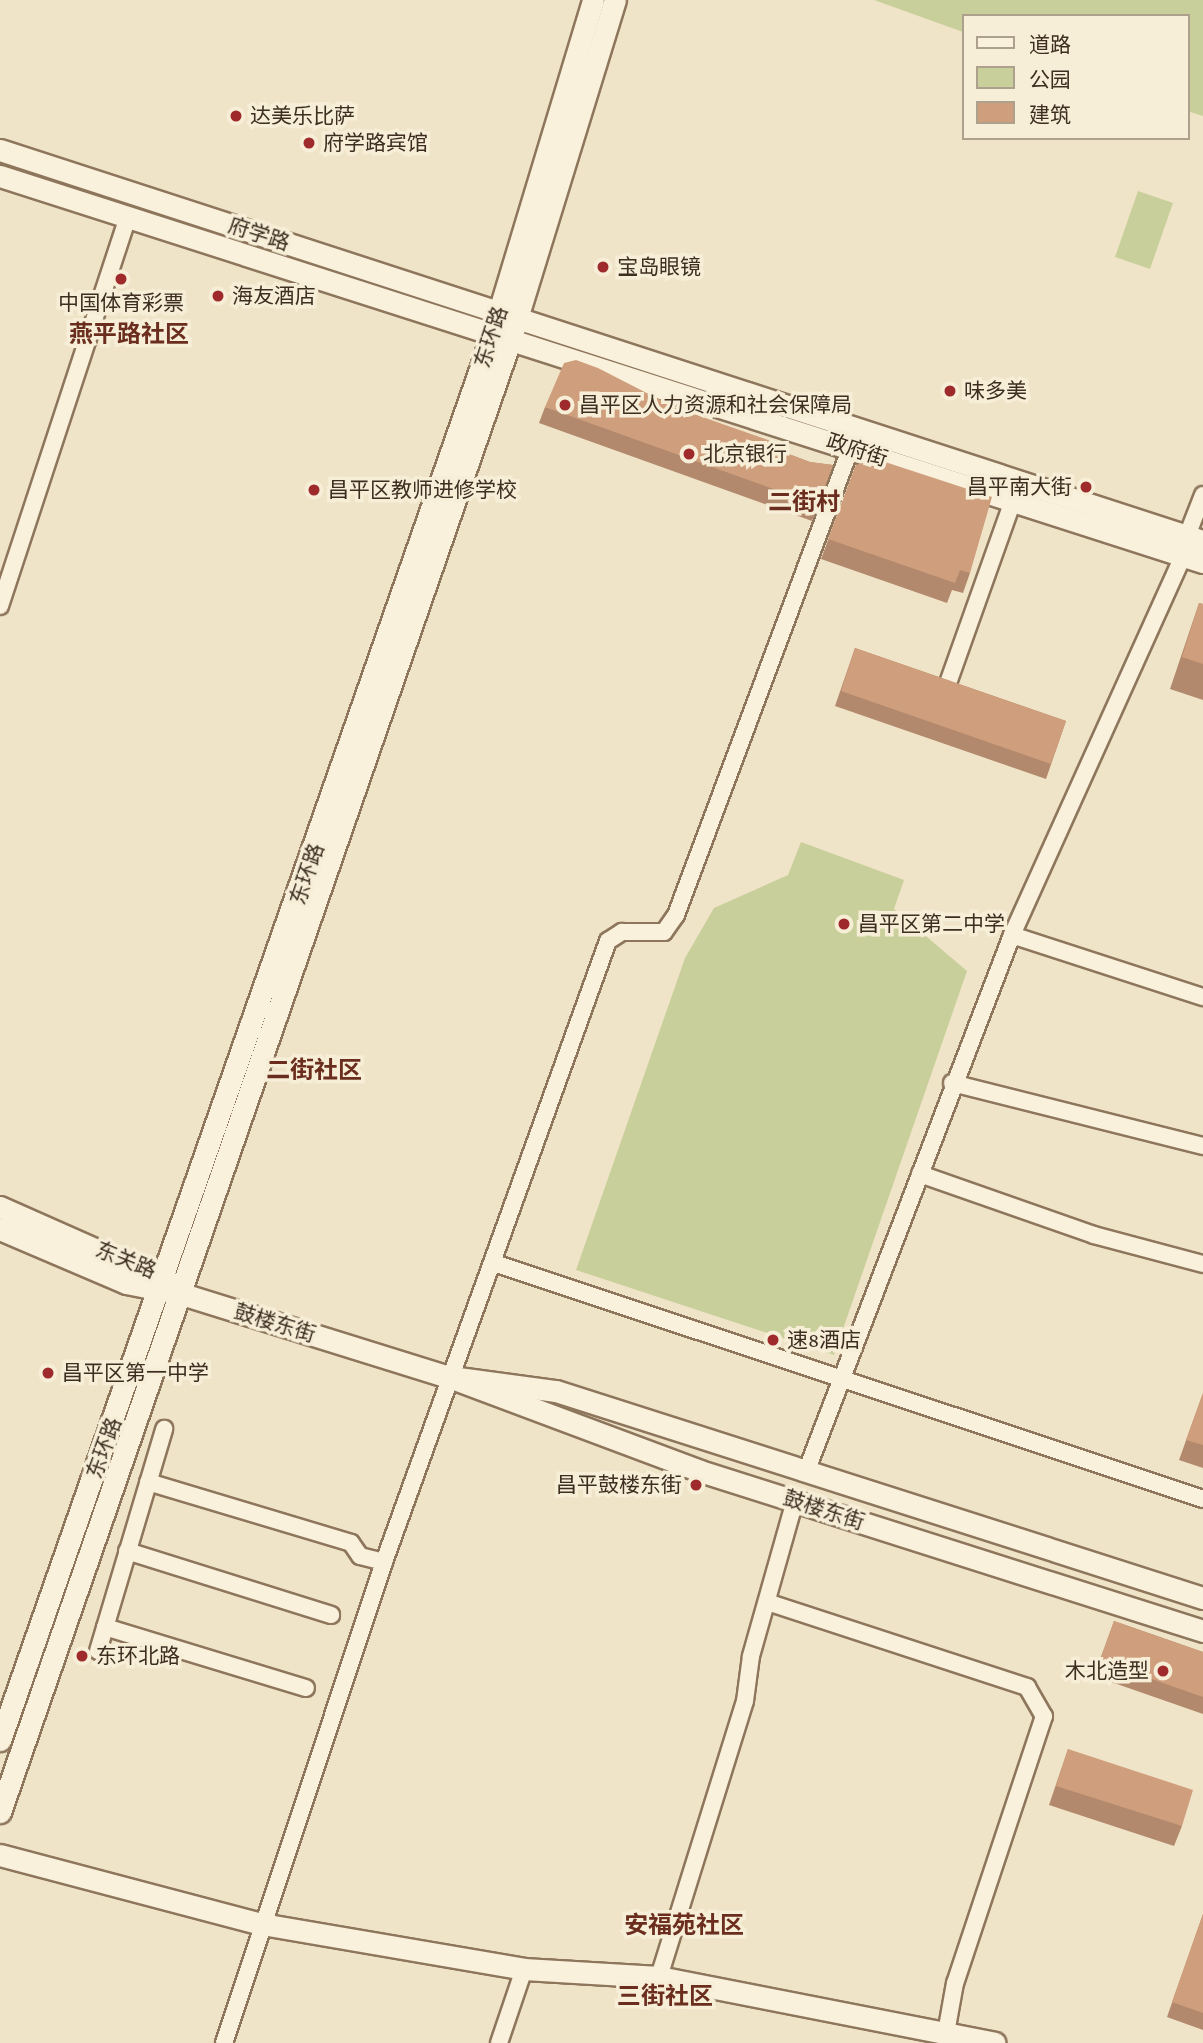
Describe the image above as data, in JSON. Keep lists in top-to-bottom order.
{
  "streets": {
    "street": [
      "府学路",
      "东环路",
      "政府街",
      "东关路",
      "鼓楼东街"
    ]
  },
  "crossings": [
    ["府学路", "东环路"],
    ["府学路", "政府街"],
    ["东环路", "政府街"],
    ["东环路", "东关路"],
    ["东环路", "鼓楼东街"],
    ["东关路", "鼓楼东街"]
  ],
  "districts": [
    "燕平路社区",
    "二街村",
    "二街社区",
    "安福苑社区",
    "三街社区"
  ],
  "places": [
    "达美乐比萨",
    "府学路宾馆",
    "宝岛眼镜",
    "中国体育彩票",
    "海友酒店",
    "味多美",
    "昌平区人力资源和社会保障局",
    "北京银行",
    "昌平南大街",
    "昌平区教师进修学校",
    "昌平区第二中学",
    "速8酒店",
    "昌平区第一中学",
    "昌平鼓楼东街",
    "东环北路",
    "木北造型"
  ],
  "legend": ["道路", "公园", "建筑"]
}
